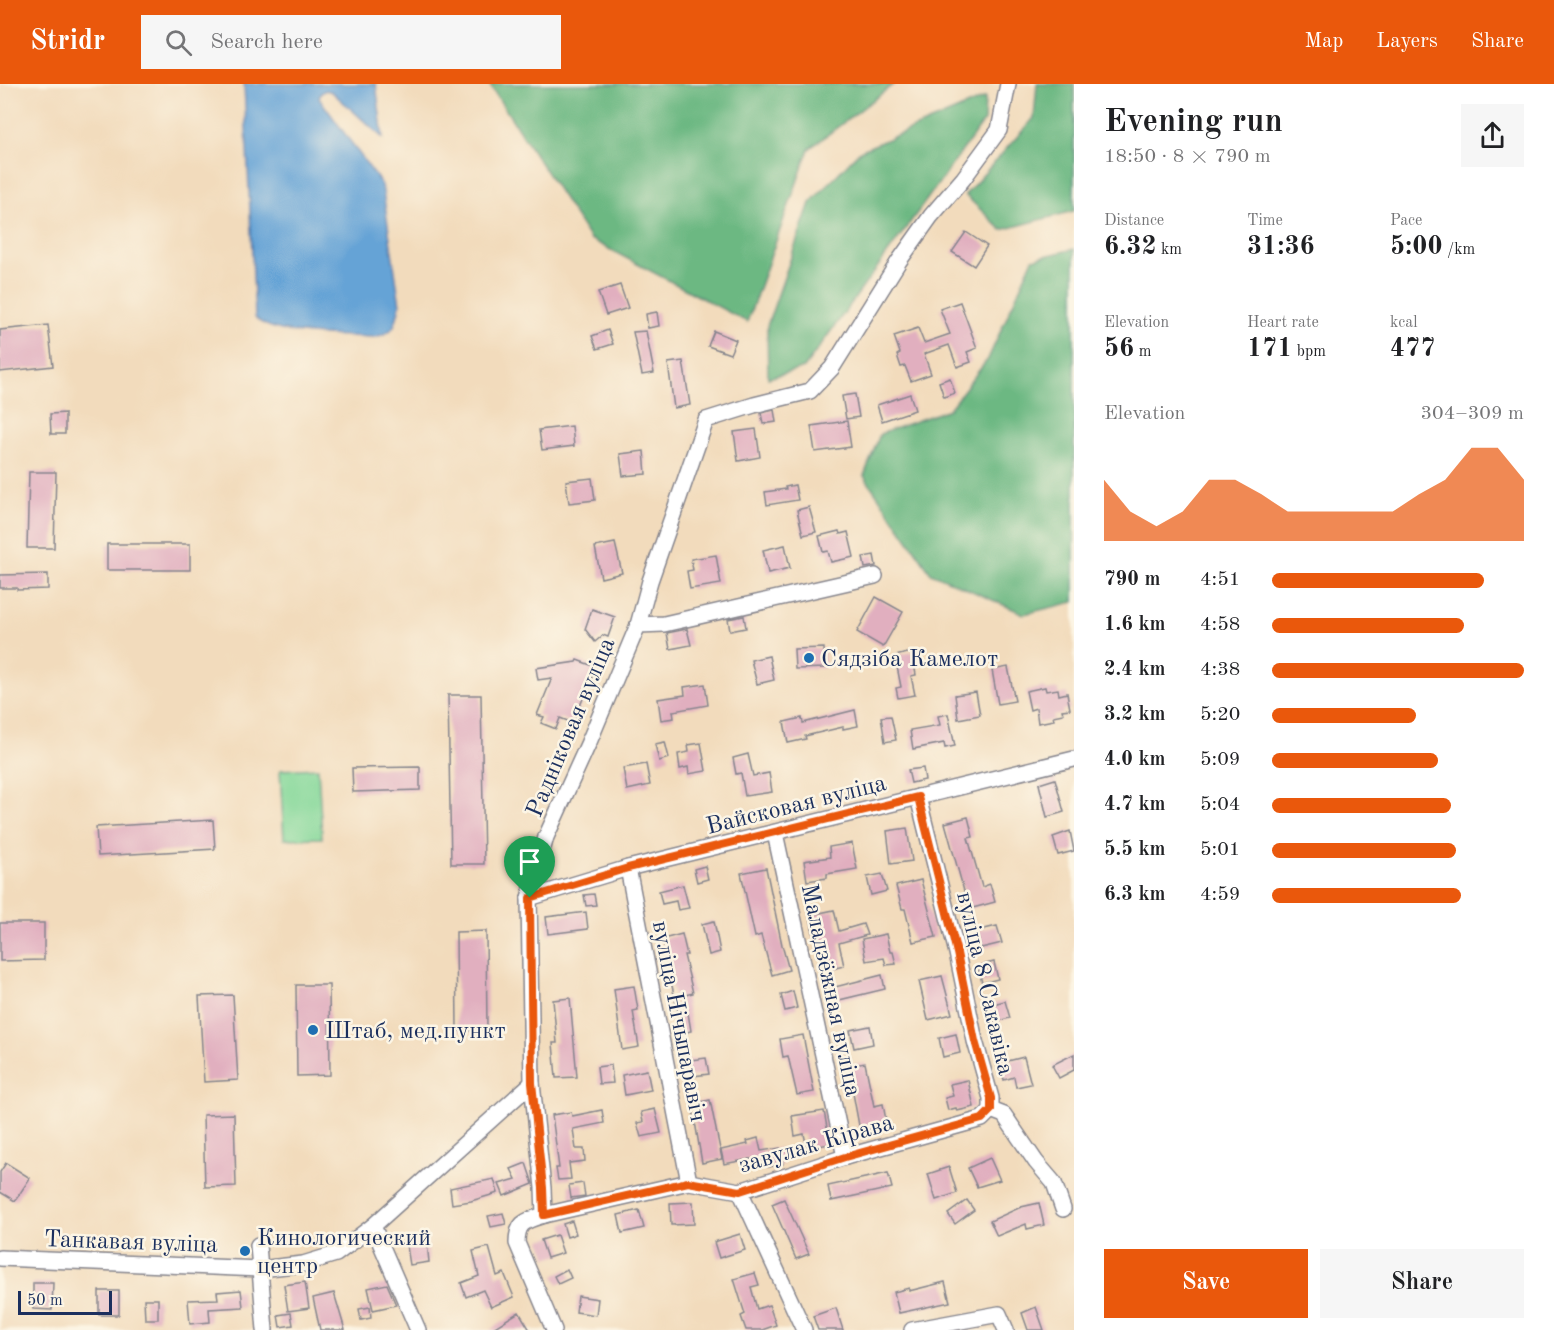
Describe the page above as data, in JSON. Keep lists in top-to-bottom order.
{
  "streets": {
    "street": [
      "Радніковая вуліца",
      "Вайсковая вуліца",
      "вуліца 8 Сакавіка",
      "Маладзёжная вуліца",
      "вуліца Нічыпаравіч",
      "завулак Кірава",
      "Танкавая вуліца"
    ]
  },
  "crossings": [
    ["Радніковая вуліца", "Вайсковая вуліца"],
    ["Радніковая вуліца", "завулак Кірава"],
    ["Вайсковая вуліца", "вуліца 8 Сакавіка"],
    ["Вайсковая вуліца", "Маладзёжная вуліца"],
    ["Вайсковая вуліца", "вуліца Нічыпаравіч"],
    ["вуліца 8 Сакавіка", "завулак Кірава"],
    ["Маладзёжная вуліца", "завулак Кірава"],
    ["вуліца Нічыпаравіч", "завулак Кірава"]
  ],
  "places": ["Сядзіба Камелот", "Штаб, мeд.пункт", "Кинологический центр"],
  "scale_bar": "50 m",
  "page": {
    "header": "Stridr",
    "search": "Search here",
    "nav": ["Map", "Layers", "Share"],
    "heading": ["Evening run", "18:50 · 8 × 790 m"],
    "stats": [
      ["Distance", "6.32 km"],
      ["Time", "31:36"],
      ["Pace", "5:00 /km"],
      ["Elevation", "56 m"],
      ["Heart rate", "171 bpm"],
      ["kcal", "477"]
    ],
    "chart": ["Elevation", "304–309 m"],
    "list": [
      {
        "name": "790 m",
        "note": "4:51"
      },
      {
        "name": "1.6 km",
        "note": "4:58"
      },
      {
        "name": "2.4 km",
        "note": "4:38"
      },
      {
        "name": "3.2 km",
        "note": "5:20"
      },
      {
        "name": "4.0 km",
        "note": "5:09"
      },
      {
        "name": "4.7 km",
        "note": "5:04"
      },
      {
        "name": "5.5 km",
        "note": "5:01"
      },
      {
        "name": "6.3 km",
        "note": "4:59"
      }
    ],
    "buttons": ["Save", "Share"],
    "scale": "50 m"
  }
}
